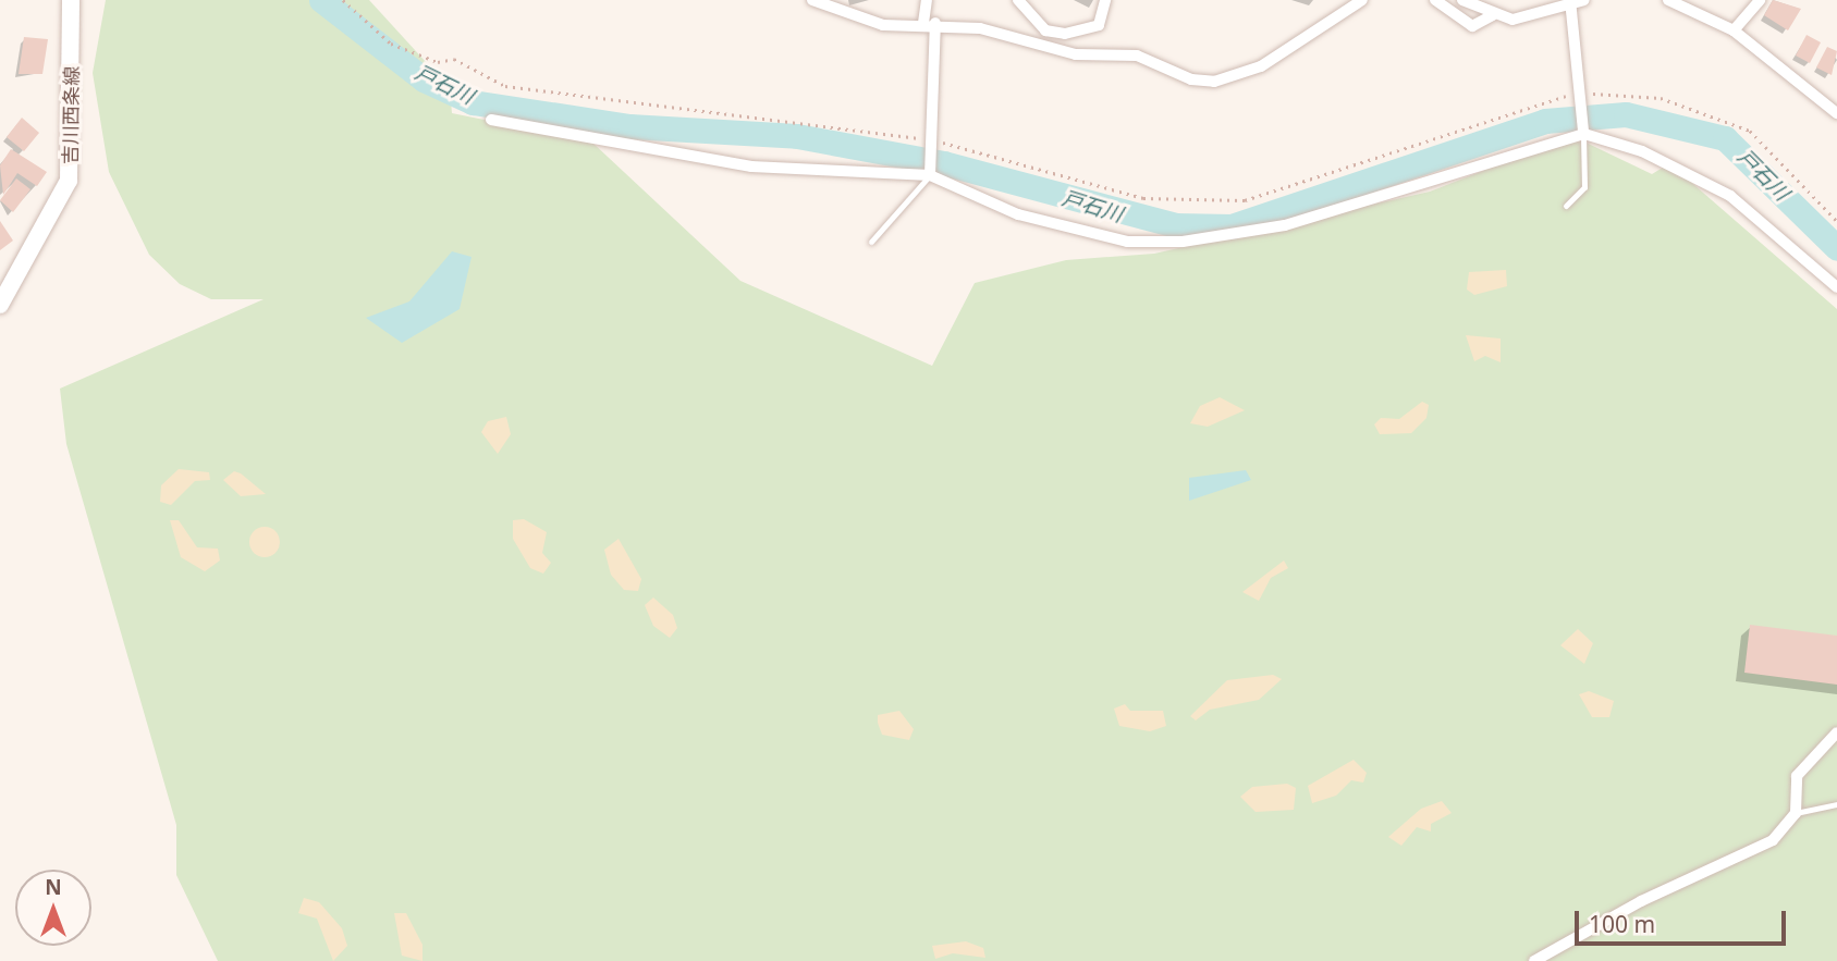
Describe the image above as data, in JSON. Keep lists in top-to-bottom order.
{
  "streets": {
    "main road": ["吉川西条線"]
  },
  "water": ["戸石川"],
  "scale_bar": "100 m",
  "north": "top"
}
